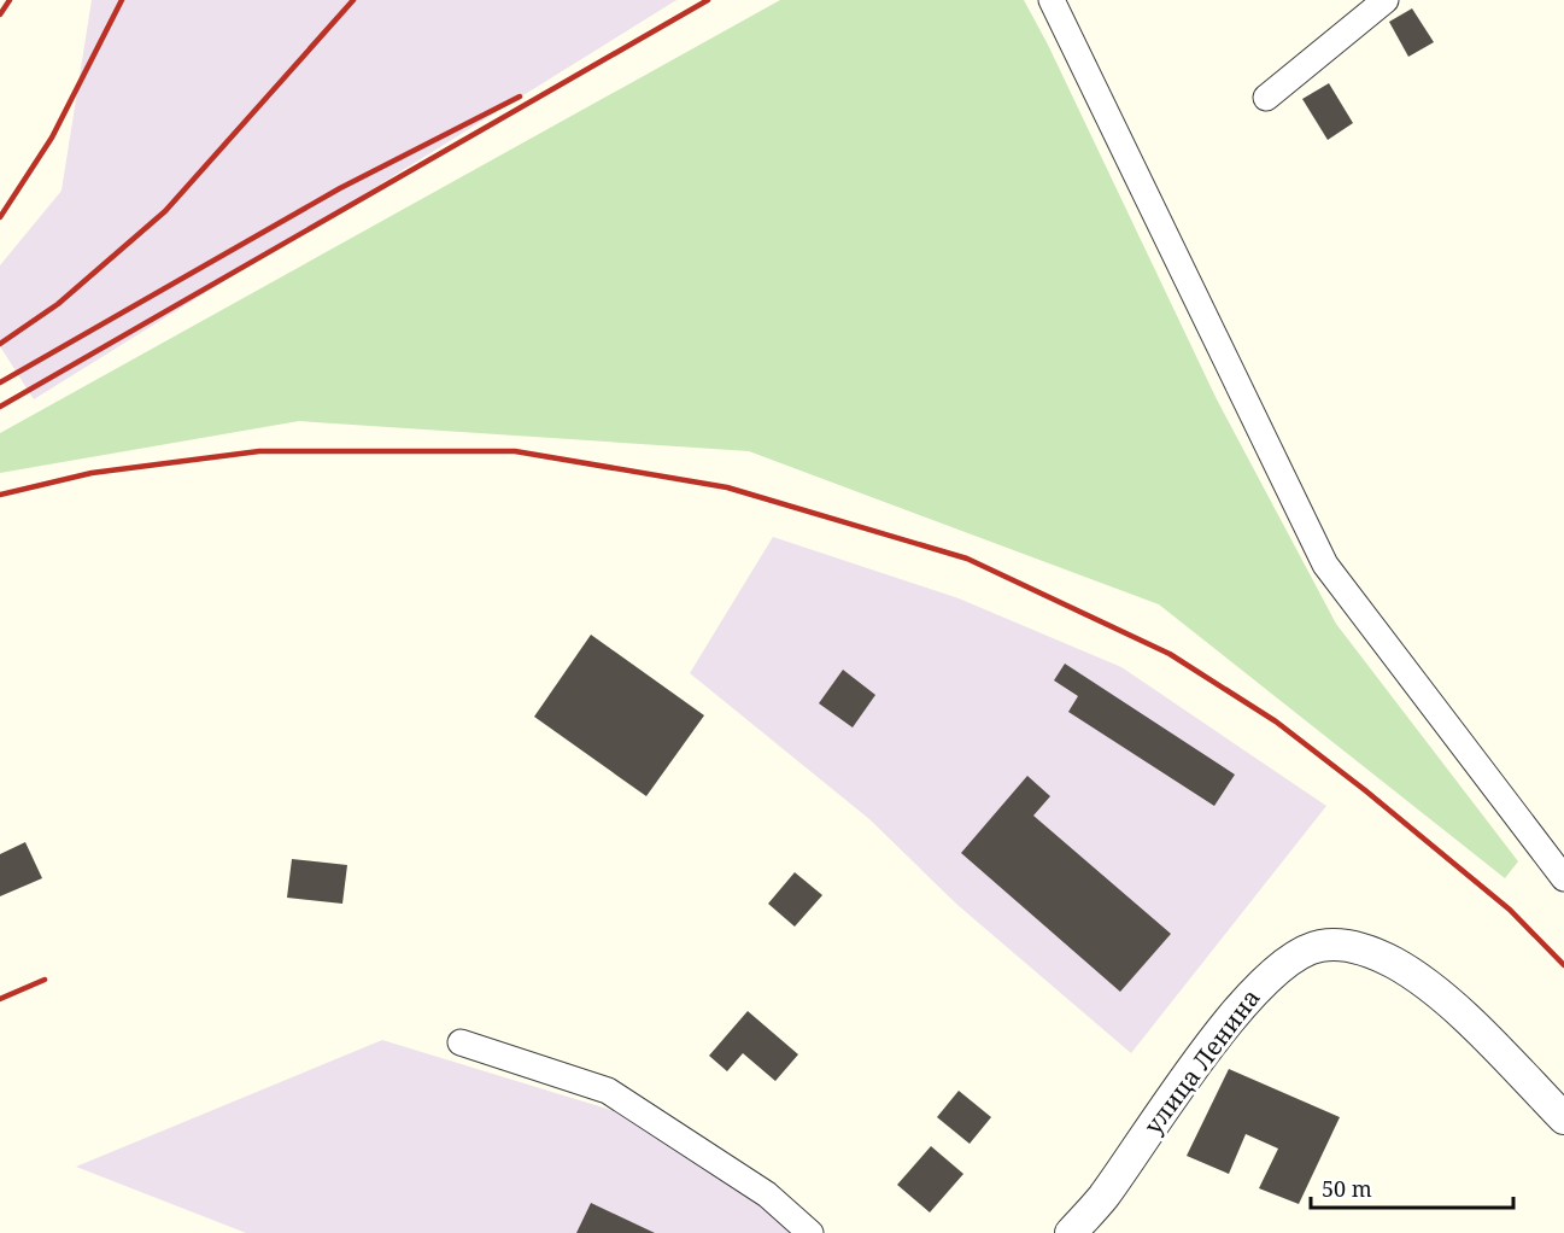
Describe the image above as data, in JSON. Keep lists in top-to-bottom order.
{
  "streets": {
    "street": ["улица Ленина"]
  },
  "scale_bar": "50 m"
}
